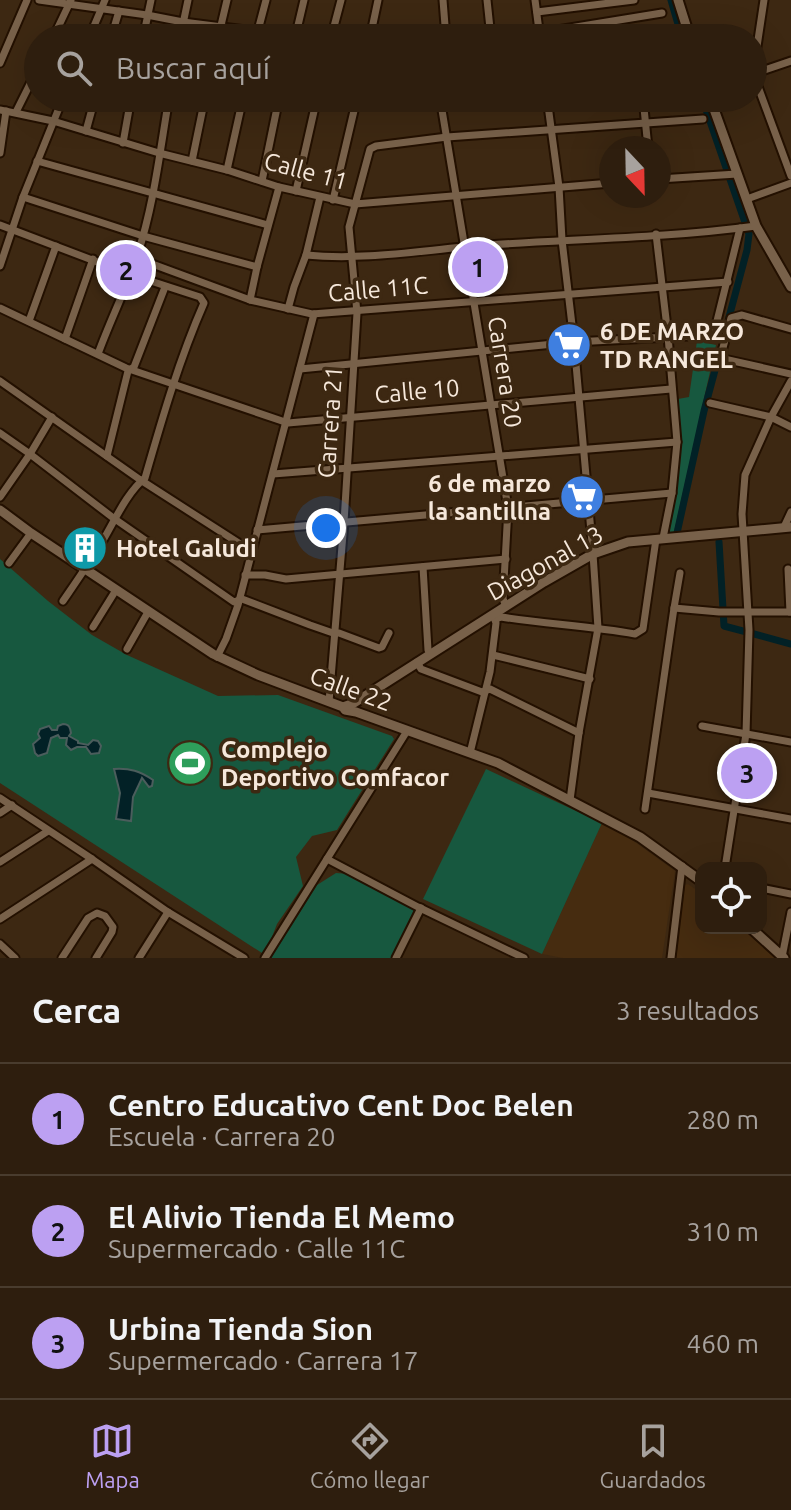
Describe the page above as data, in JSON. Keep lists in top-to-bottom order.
{
  "streets": {
    "street": [
      "Calle 11",
      "Calle 11C",
      "Carrera 20",
      "Calle 10",
      "Carrera 21",
      "Diagonal 13",
      "Calle 22"
    ]
  },
  "crossings": [
    ["Calle 11", "Carrera 20"],
    ["Calle 11", "Carrera 21"],
    ["Calle 11C", "Carrera 20"],
    ["Calle 11C", "Carrera 21"],
    ["Carrera 20", "Calle 10"],
    ["Carrera 20", "Carrera 21"],
    ["Carrera 20", "Diagonal 13"],
    ["Calle 10", "Carrera 21"],
    ["Carrera 21", "Calle 22"],
    ["Diagonal 13", "Calle 22"]
  ],
  "places": {
    "supermarket": ["6 DE MARZO TD RANGEL", "6 de marzo la santillna"],
    "building": ["Hotel Galudi"],
    "sports": ["Complejo Deportivo Comfacor"]
  },
  "north": "bottom",
  "page": {
    "search": "Buscar aquí",
    "pins": ["1", "2", "3"],
    "heading": ["Cerca", "3 resultados"],
    "list": [
      {
        "mark": "1",
        "name": "Centro Educativo Cent Doc Belen",
        "note": "Escuela · Carrera 20",
        "value": "280 m"
      },
      {
        "mark": "2",
        "name": "El Alivio Tienda El Memo",
        "note": "Supermercado · Calle 11C",
        "value": "310 m"
      },
      {
        "mark": "3",
        "name": "Urbina Tienda Sion",
        "note": "Supermercado · Carrera 17",
        "value": "460 m"
      }
    ],
    "nav": ["Mapa", "Cómo llegar", "Guardados"]
  }
}
